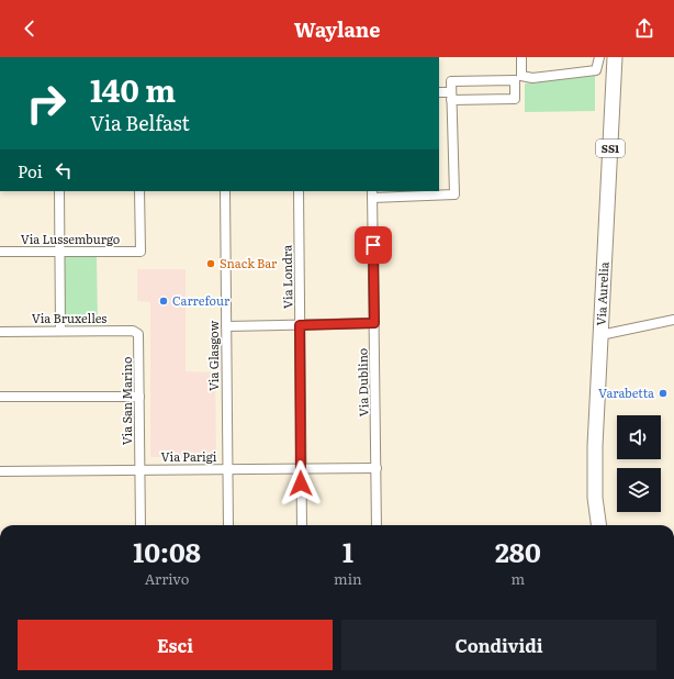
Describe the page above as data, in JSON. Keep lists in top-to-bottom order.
{
  "streets": {
    "main road": ["SS1", "Via Aurelia"],
    "street": [
      "Via Lussemburgo",
      "Via Londra",
      "Via Bruxelles",
      "Via Glasgow",
      "Via Dublino",
      "Via San Marino",
      "Via Parigi"
    ]
  },
  "crossings": [
    ["Via Londra", "Via Parigi"],
    ["Via Bruxelles", "Via San Marino"],
    ["Via Glasgow", "Via Parigi"],
    ["Via Dublino", "Via Parigi"],
    ["Via San Marino", "Via Parigi"]
  ],
  "places": ["Snack Bar", "Carrefour", "Varabetta"],
  "page": {
    "header": "Waylane",
    "turn": ["140 m", "Via Belfast"],
    "then": "Poi",
    "eta": [
      "10:08",
      "Arrivo",
      "1",
      "min",
      "280",
      "m"
    ],
    "buttons": ["Esci", "Condividi"]
  }
}
